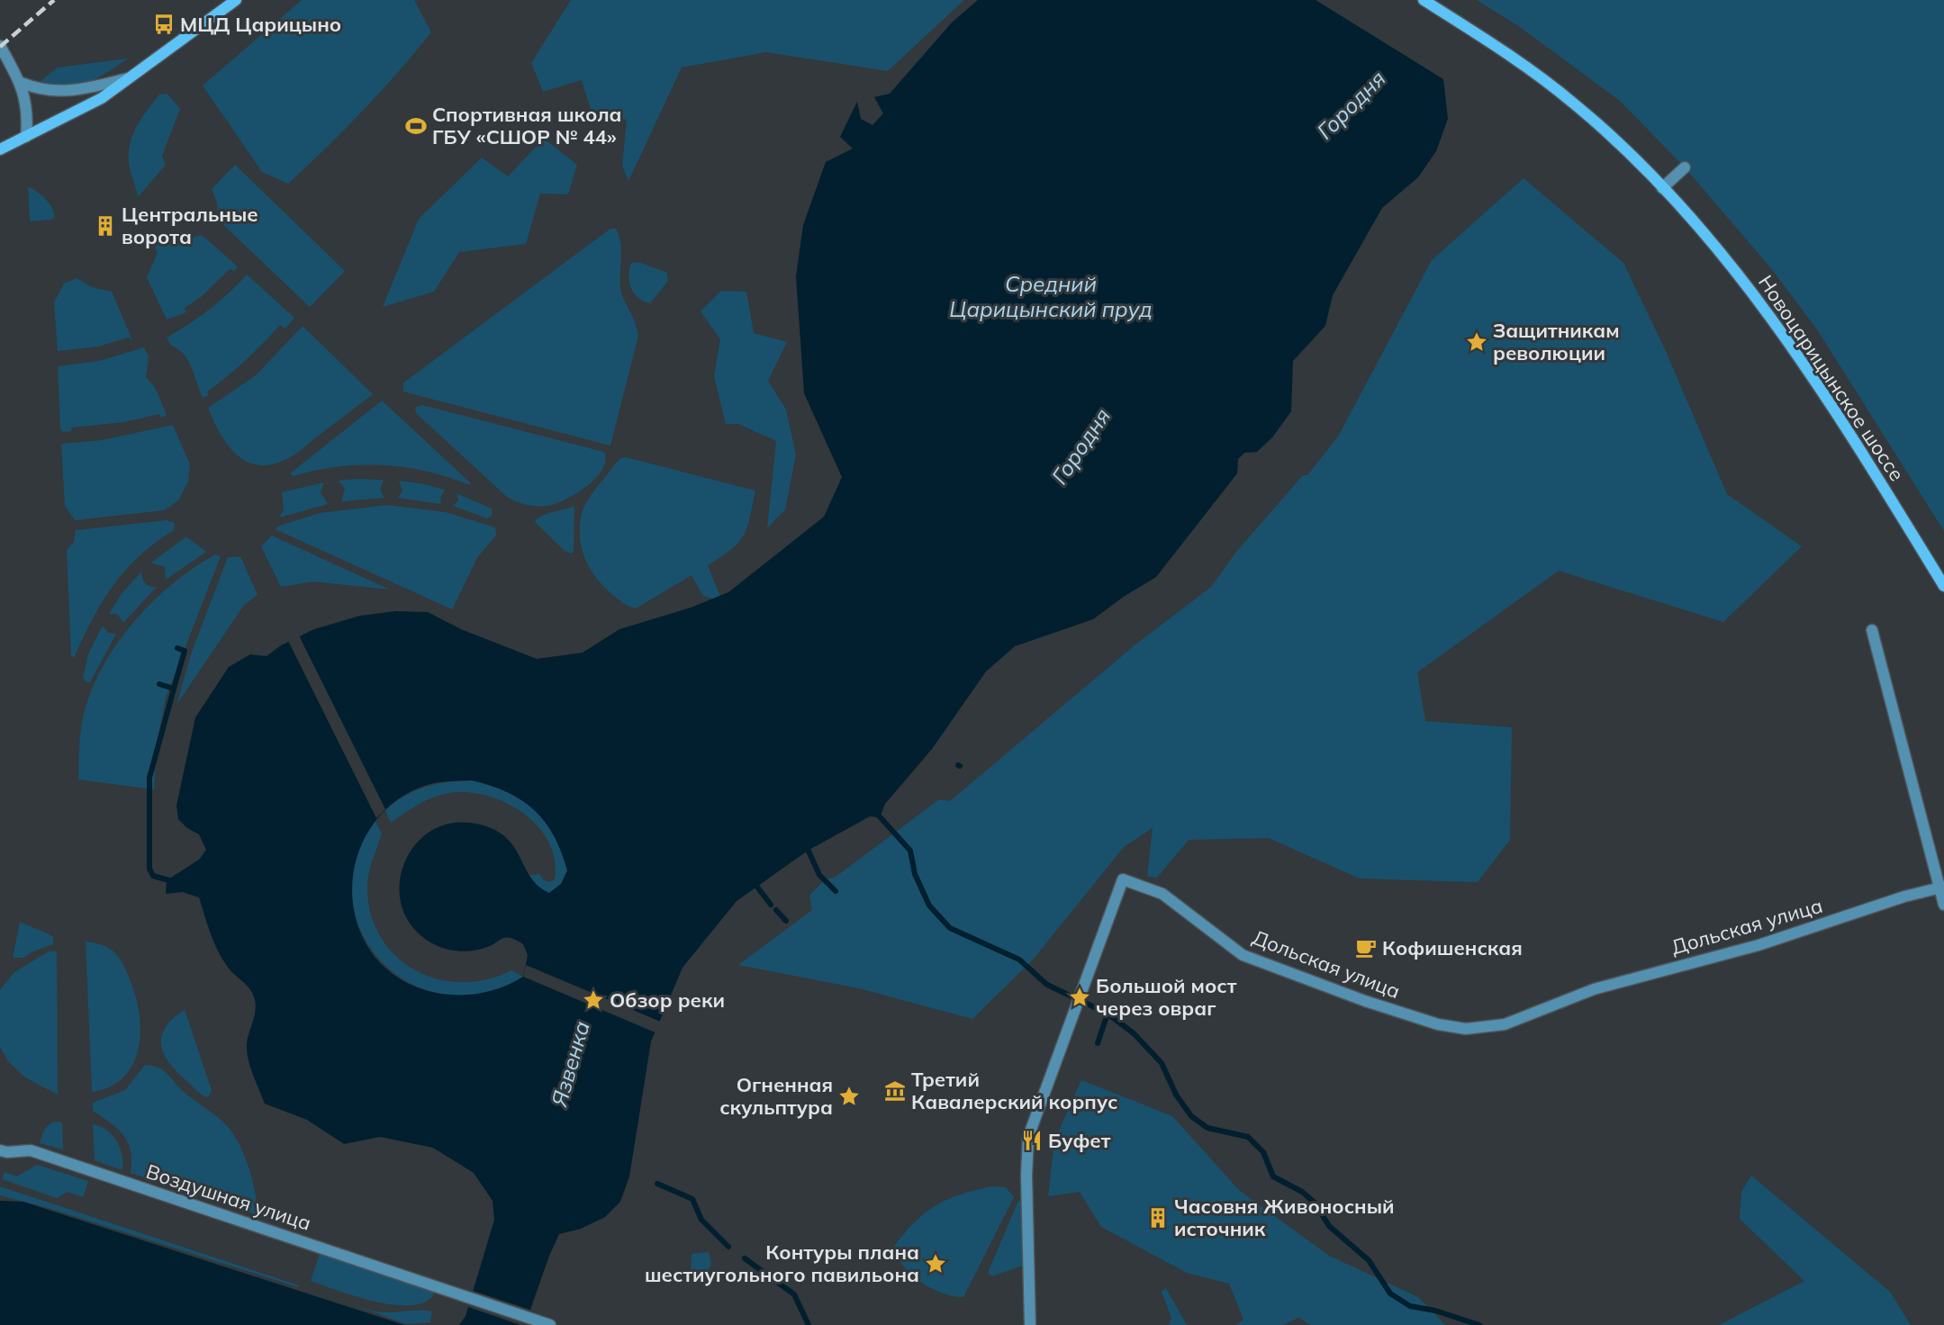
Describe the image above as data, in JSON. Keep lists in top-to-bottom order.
{
  "streets": {
    "main road": ["Новоцарицынское шоссе"],
    "street": ["Дольская улица", "Воздушная улица"]
  },
  "water": ["Городня", "Средний Царицынский пруд", "Язвенка"],
  "places": {
    "bus stop": ["МЦД Царицыно"],
    "sports": ["Спортивная школа ГБУ «СШОР № 44»"],
    "building": ["Центральные ворота", "Часовня Живоносный источник"],
    "place": [
      "Защитникам революции",
      "Большой мост через овраг",
      "Обзор реки",
      "Огненная скульптура",
      "Контуры плана шестиугольного павильона"
    ],
    "cafe": ["Кофишенская"],
    "museum": ["Третий Кавалерский корпус"],
    "restaurant": ["Буфет"]
  }
}
